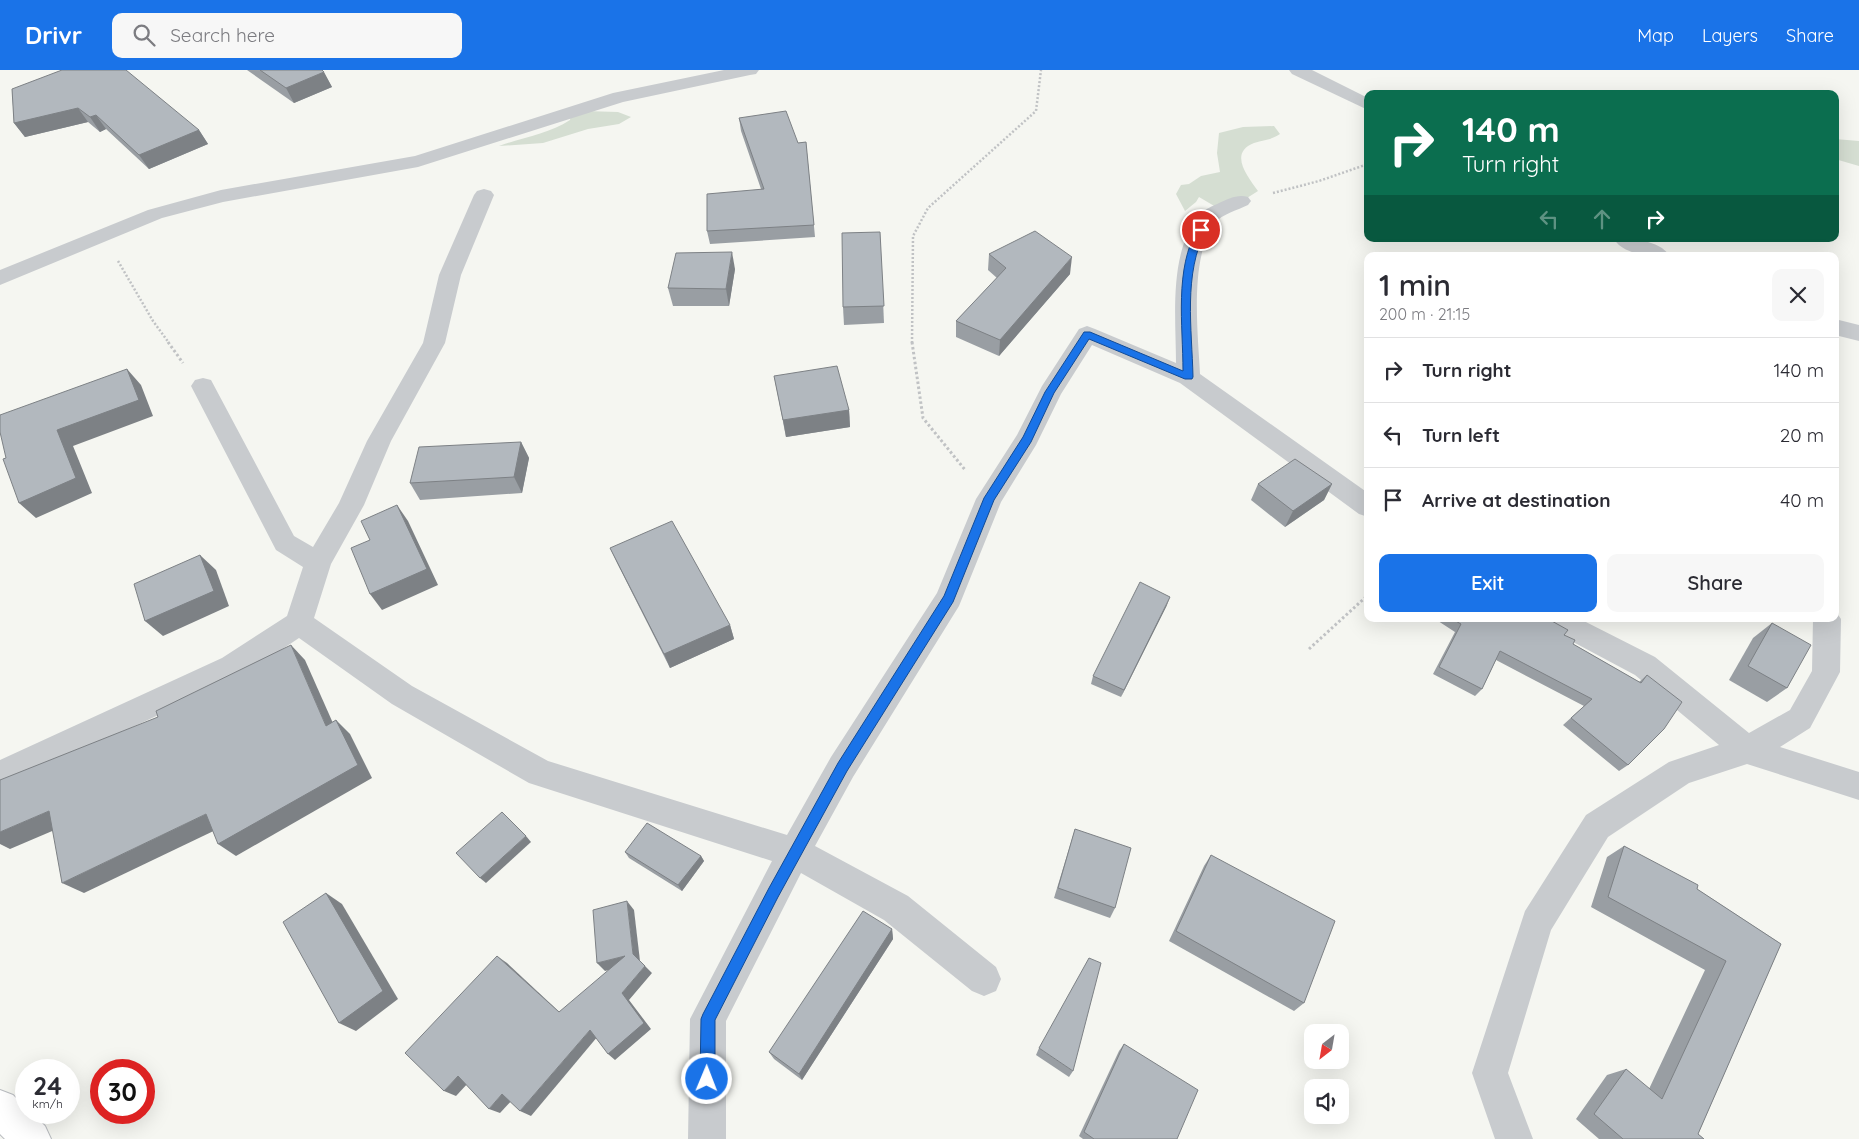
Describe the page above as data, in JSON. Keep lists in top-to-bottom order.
{
  "north": "bottom left",
  "page": {
    "header": "Drivr",
    "search": "Search here",
    "nav": ["Map", "Layers", "Share"],
    "turn": ["140 m", "Turn right"],
    "heading": ["1 min", "200 m · 21:15"],
    "list": [
      {
        "name": "Turn right",
        "value": "140 m"
      },
      {
        "name": "Turn left",
        "value": "20 m"
      },
      {
        "name": "Arrive at destination",
        "value": "40 m"
      }
    ],
    "buttons": ["Exit", "Share"],
    "speed": "24 km/h",
    "limit": "30"
  }
}
